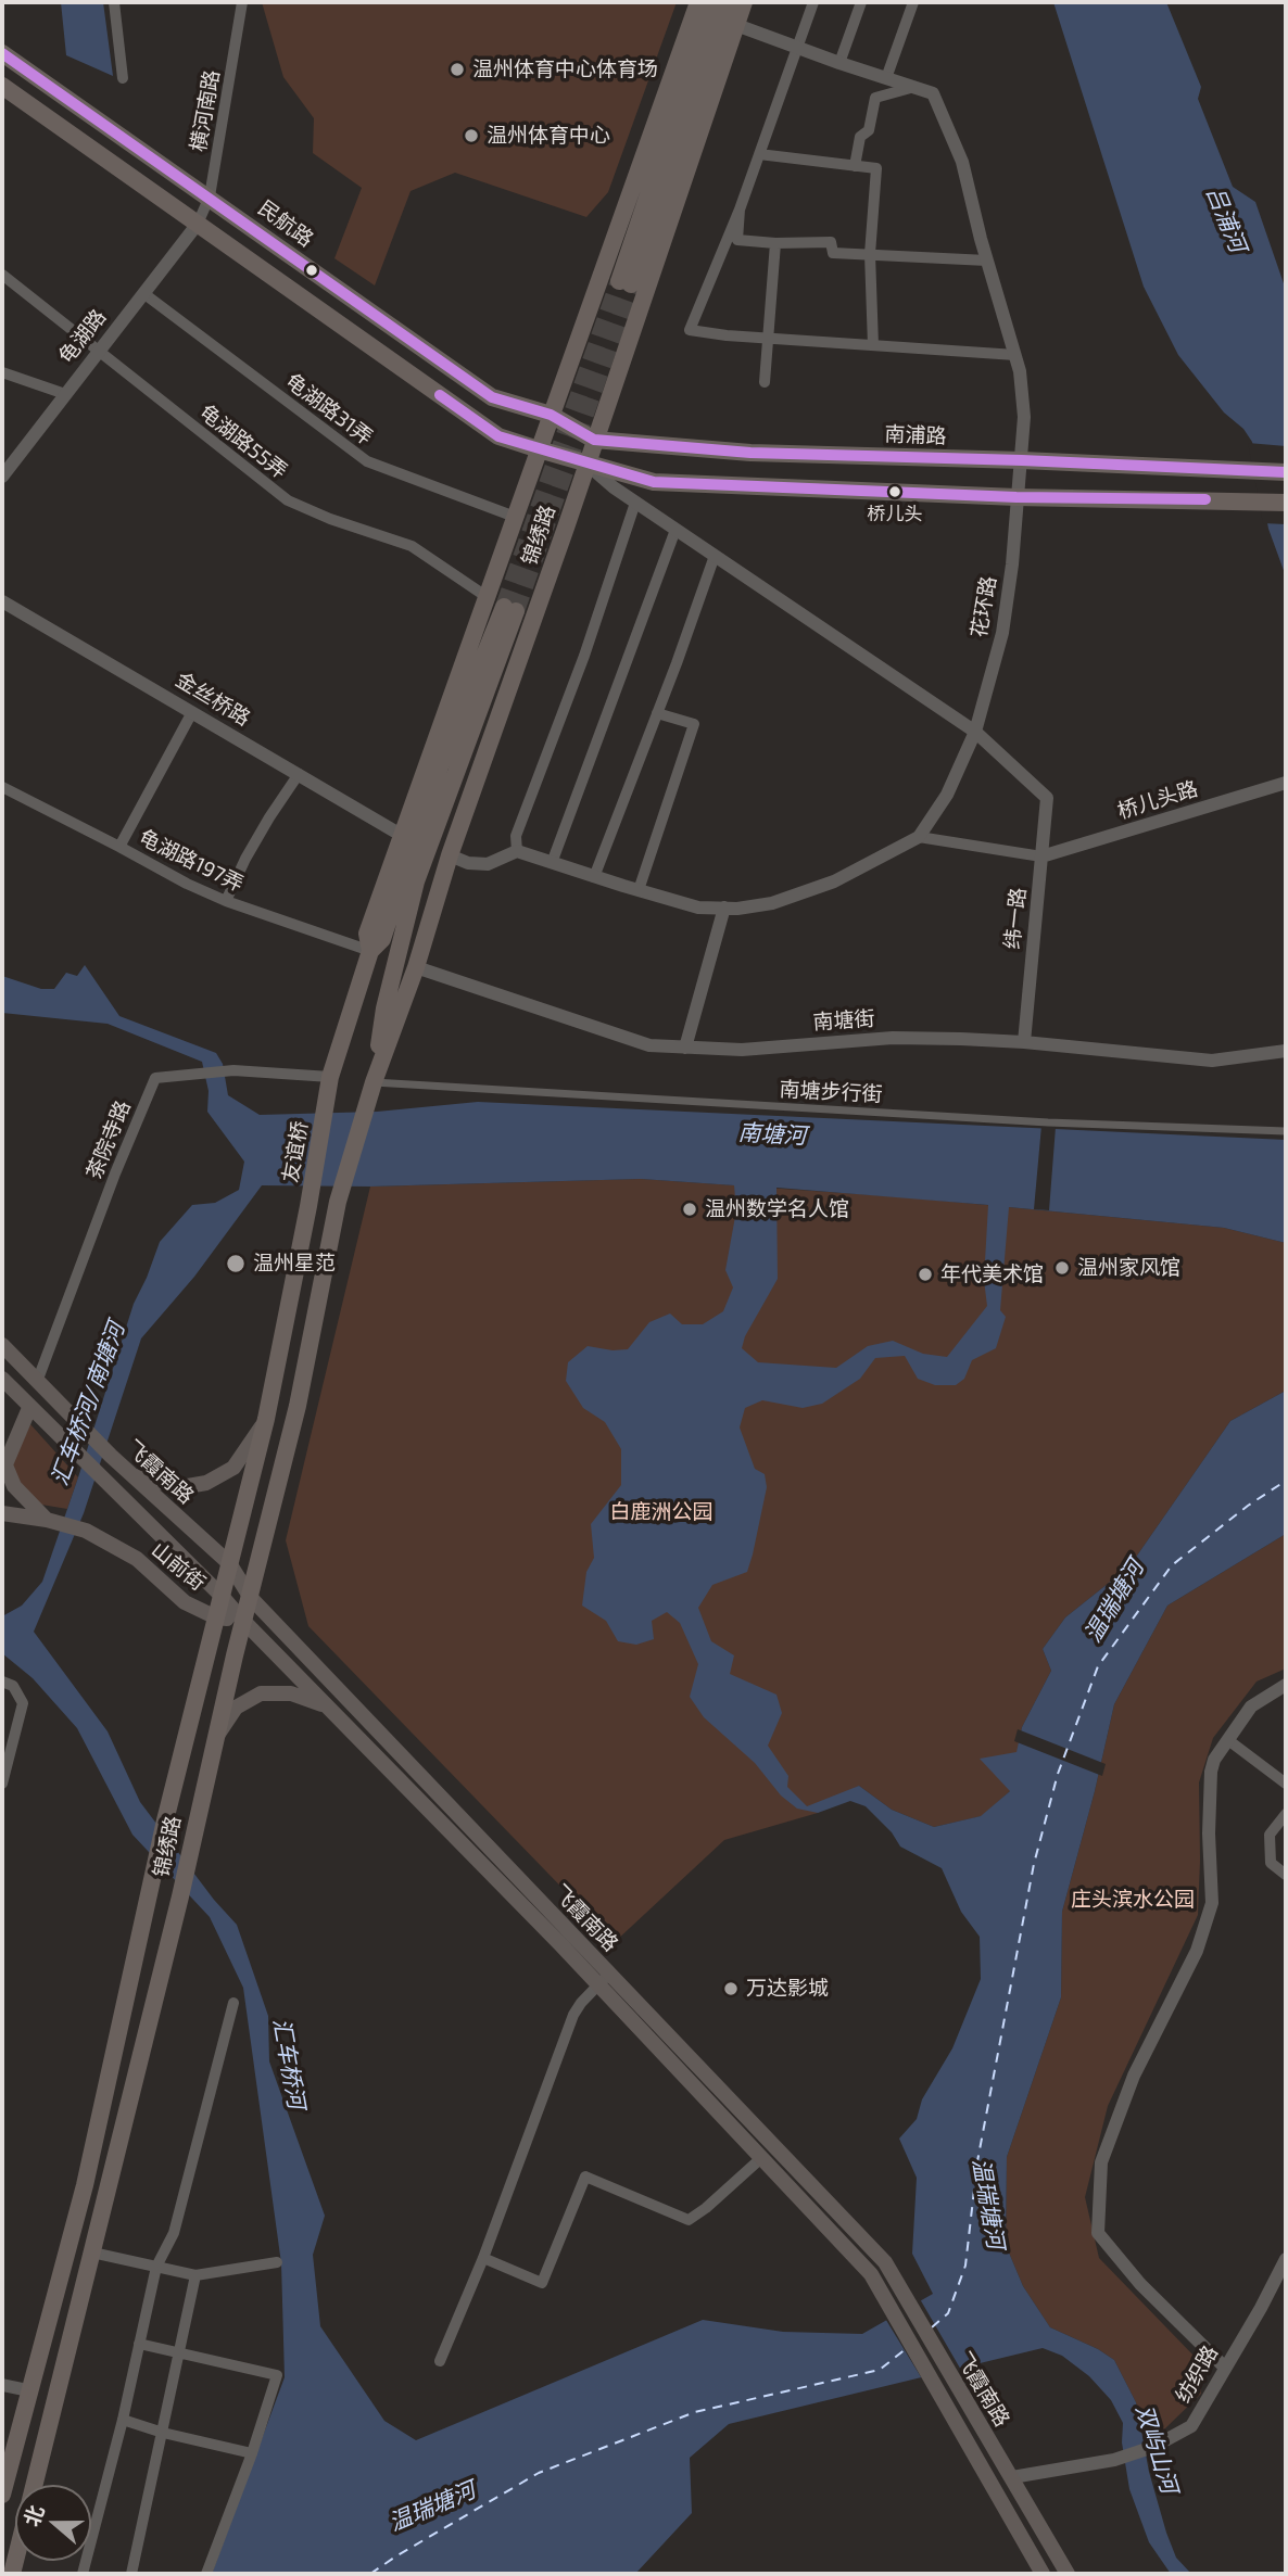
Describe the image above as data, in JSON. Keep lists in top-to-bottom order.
{
  "streets": {
    "main road": [
      "民航路",
      "南浦路",
      "锦绣路",
      "友谊桥",
      "飞霞南路",
      "山前街"
    ],
    "street": [
      "横河南路",
      "龟湖路",
      "龟湖路31弄",
      "龟湖路55弄",
      "花环路",
      "金丝桥路",
      "桥儿头路",
      "龟湖路197弄",
      "纬一路",
      "南塘街",
      "南塘步行街",
      "茶院寺路",
      "纺织路"
    ]
  },
  "crossings": [
    ["横河南路", "民航路"],
    ["横河南路", "龟湖路"],
    ["民航路", "南浦路"],
    ["民航路", "锦绣路"],
    ["龟湖路", "龟湖路31弄"],
    ["龟湖路", "龟湖路55弄"],
    ["龟湖路31弄", "锦绣路"],
    ["南浦路", "锦绣路"],
    ["南浦路", "花环路"],
    ["龟湖路55弄", "锦绣路"],
    ["锦绣路", "花环路"],
    ["锦绣路", "金丝桥路"],
    ["锦绣路", "龟湖路197弄"],
    ["锦绣路", "南塘街"],
    ["锦绣路", "南塘步行街"],
    ["锦绣路", "茶院寺路"],
    ["锦绣路", "友谊桥"],
    ["锦绣路", "飞霞南路"],
    ["锦绣路", "山前街"],
    ["花环路", "纬一路"],
    ["桥儿头路", "纬一路"],
    ["纬一路", "南塘街"],
    ["茶院寺路", "飞霞南路"],
    ["飞霞南路", "山前街"],
    ["飞霞南路", "纺织路"]
  ],
  "water": [
    "吕浦河",
    "南塘河",
    "汇车桥河/南塘河",
    "温瑞塘河",
    "汇车桥河",
    "双屿山河"
  ],
  "parks": ["白鹿洲公园", "庄头滨水公园"],
  "places": [
    "温州体育中心体育场",
    "温州体育中心",
    "桥儿头",
    "温州数学名人馆",
    "温州星范",
    "温州家风馆",
    "年代美术馆",
    "万达影城"
  ],
  "north": "left"
}
